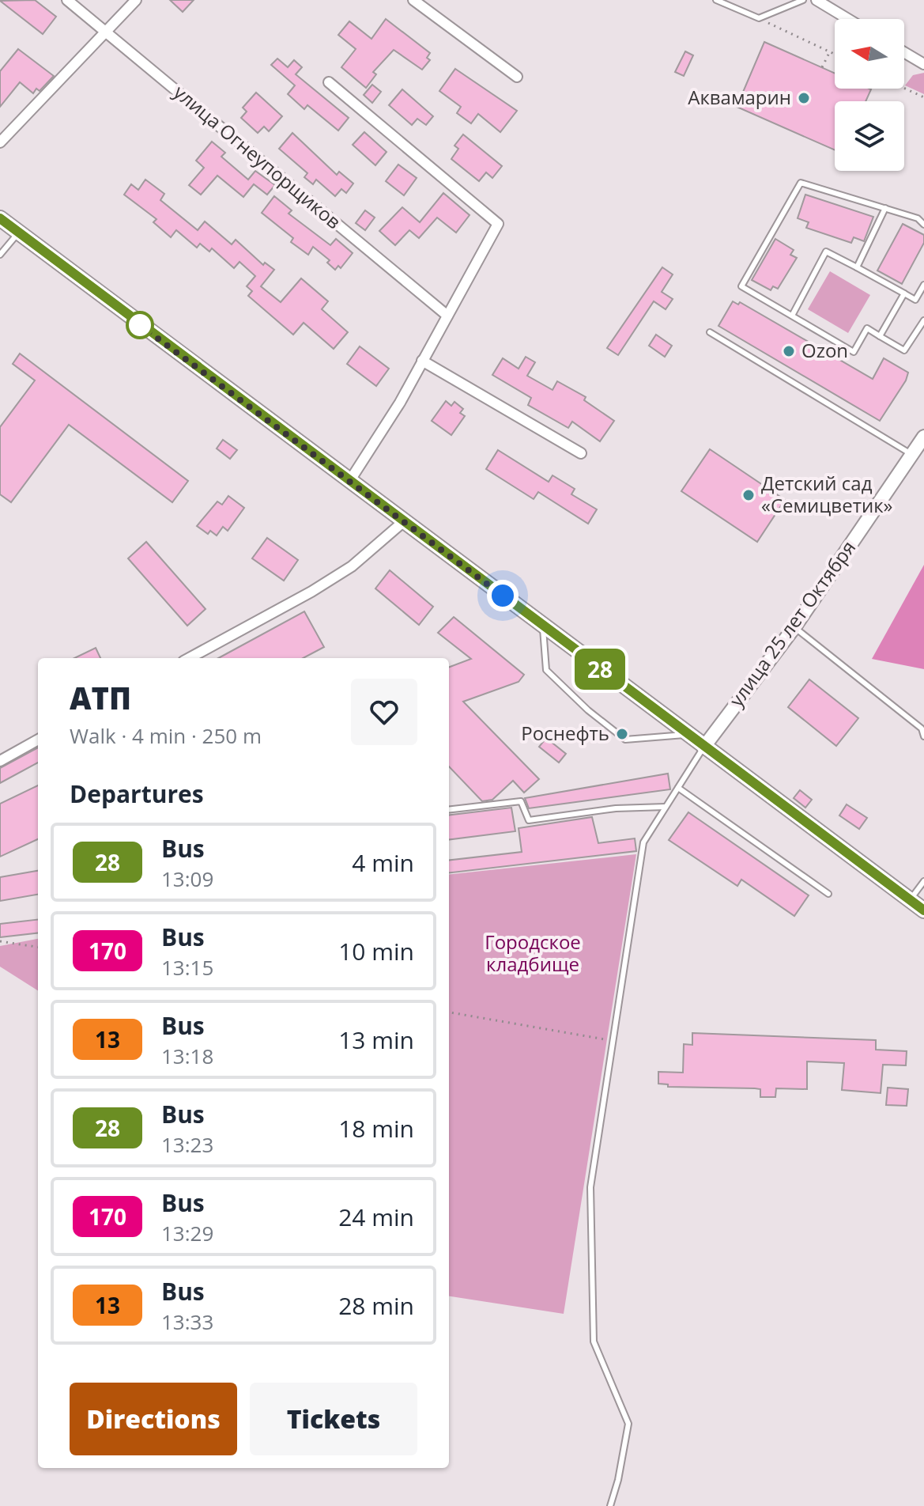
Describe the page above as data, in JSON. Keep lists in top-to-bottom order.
{
  "streets": {
    "street": ["улица Огнеупорщиков", "улица 25 лет Октября"]
  },
  "parks": ["Городское кладбище"],
  "places": [
    "Аквамарин",
    "Ozon",
    "Детский сад «Семицветик»",
    "Роснефть"
  ],
  "lines": ["bus line 28"],
  "north": "left",
  "page": {
    "on_map": "28",
    "heading": [
      ["АТП", "Walk · 4 min · 250 m"],
      "Departures"
    ],
    "list": [
      {
        "mark": "28",
        "name": "Bus",
        "note": "13:09",
        "value": "4 min"
      },
      {
        "mark": "170",
        "name": "Bus",
        "note": "13:15",
        "value": "10 min"
      },
      {
        "mark": "13",
        "name": "Bus",
        "note": "13:18",
        "value": "13 min"
      },
      {
        "mark": "28",
        "name": "Bus",
        "note": "13:23",
        "value": "18 min"
      },
      {
        "mark": "170",
        "name": "Bus",
        "note": "13:29",
        "value": "24 min"
      },
      {
        "mark": "13",
        "name": "Bus",
        "note": "13:33",
        "value": "28 min"
      }
    ],
    "buttons": ["Directions", "Tickets"]
  }
}
